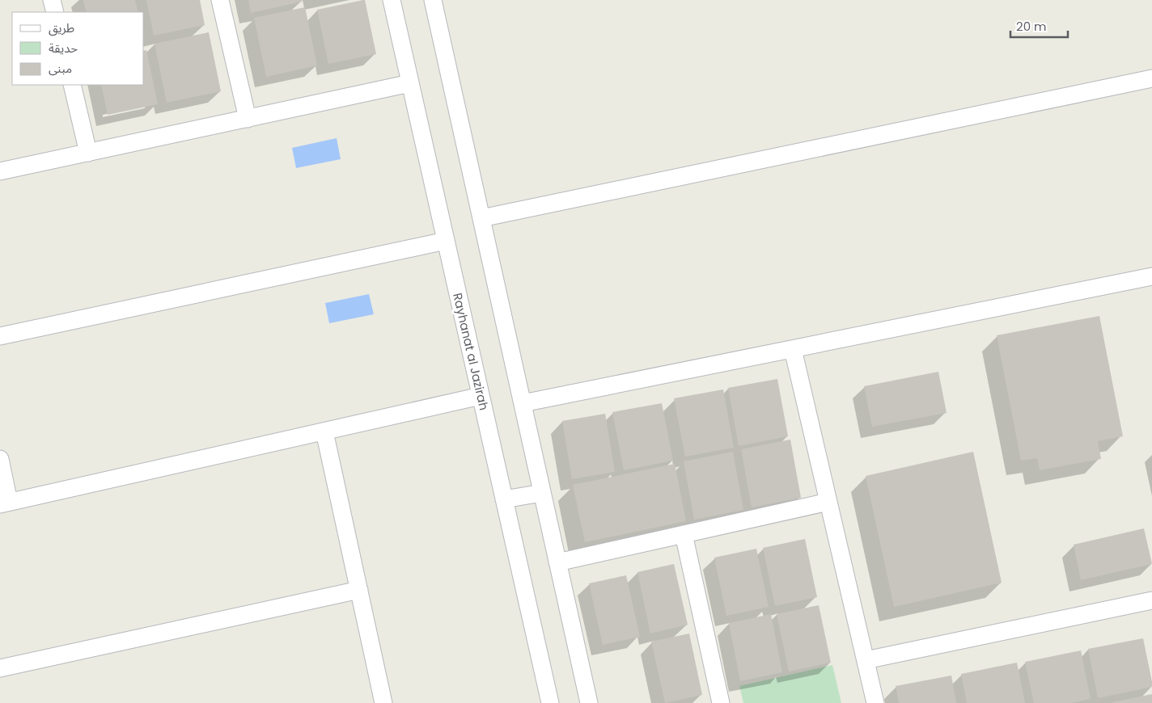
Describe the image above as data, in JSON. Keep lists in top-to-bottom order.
{
  "streets": {
    "street": ["Rayhanat al Jazirah"]
  },
  "legend": ["طريق", "حديقة", "مبنى"],
  "scale_bar": "20 m"
}
